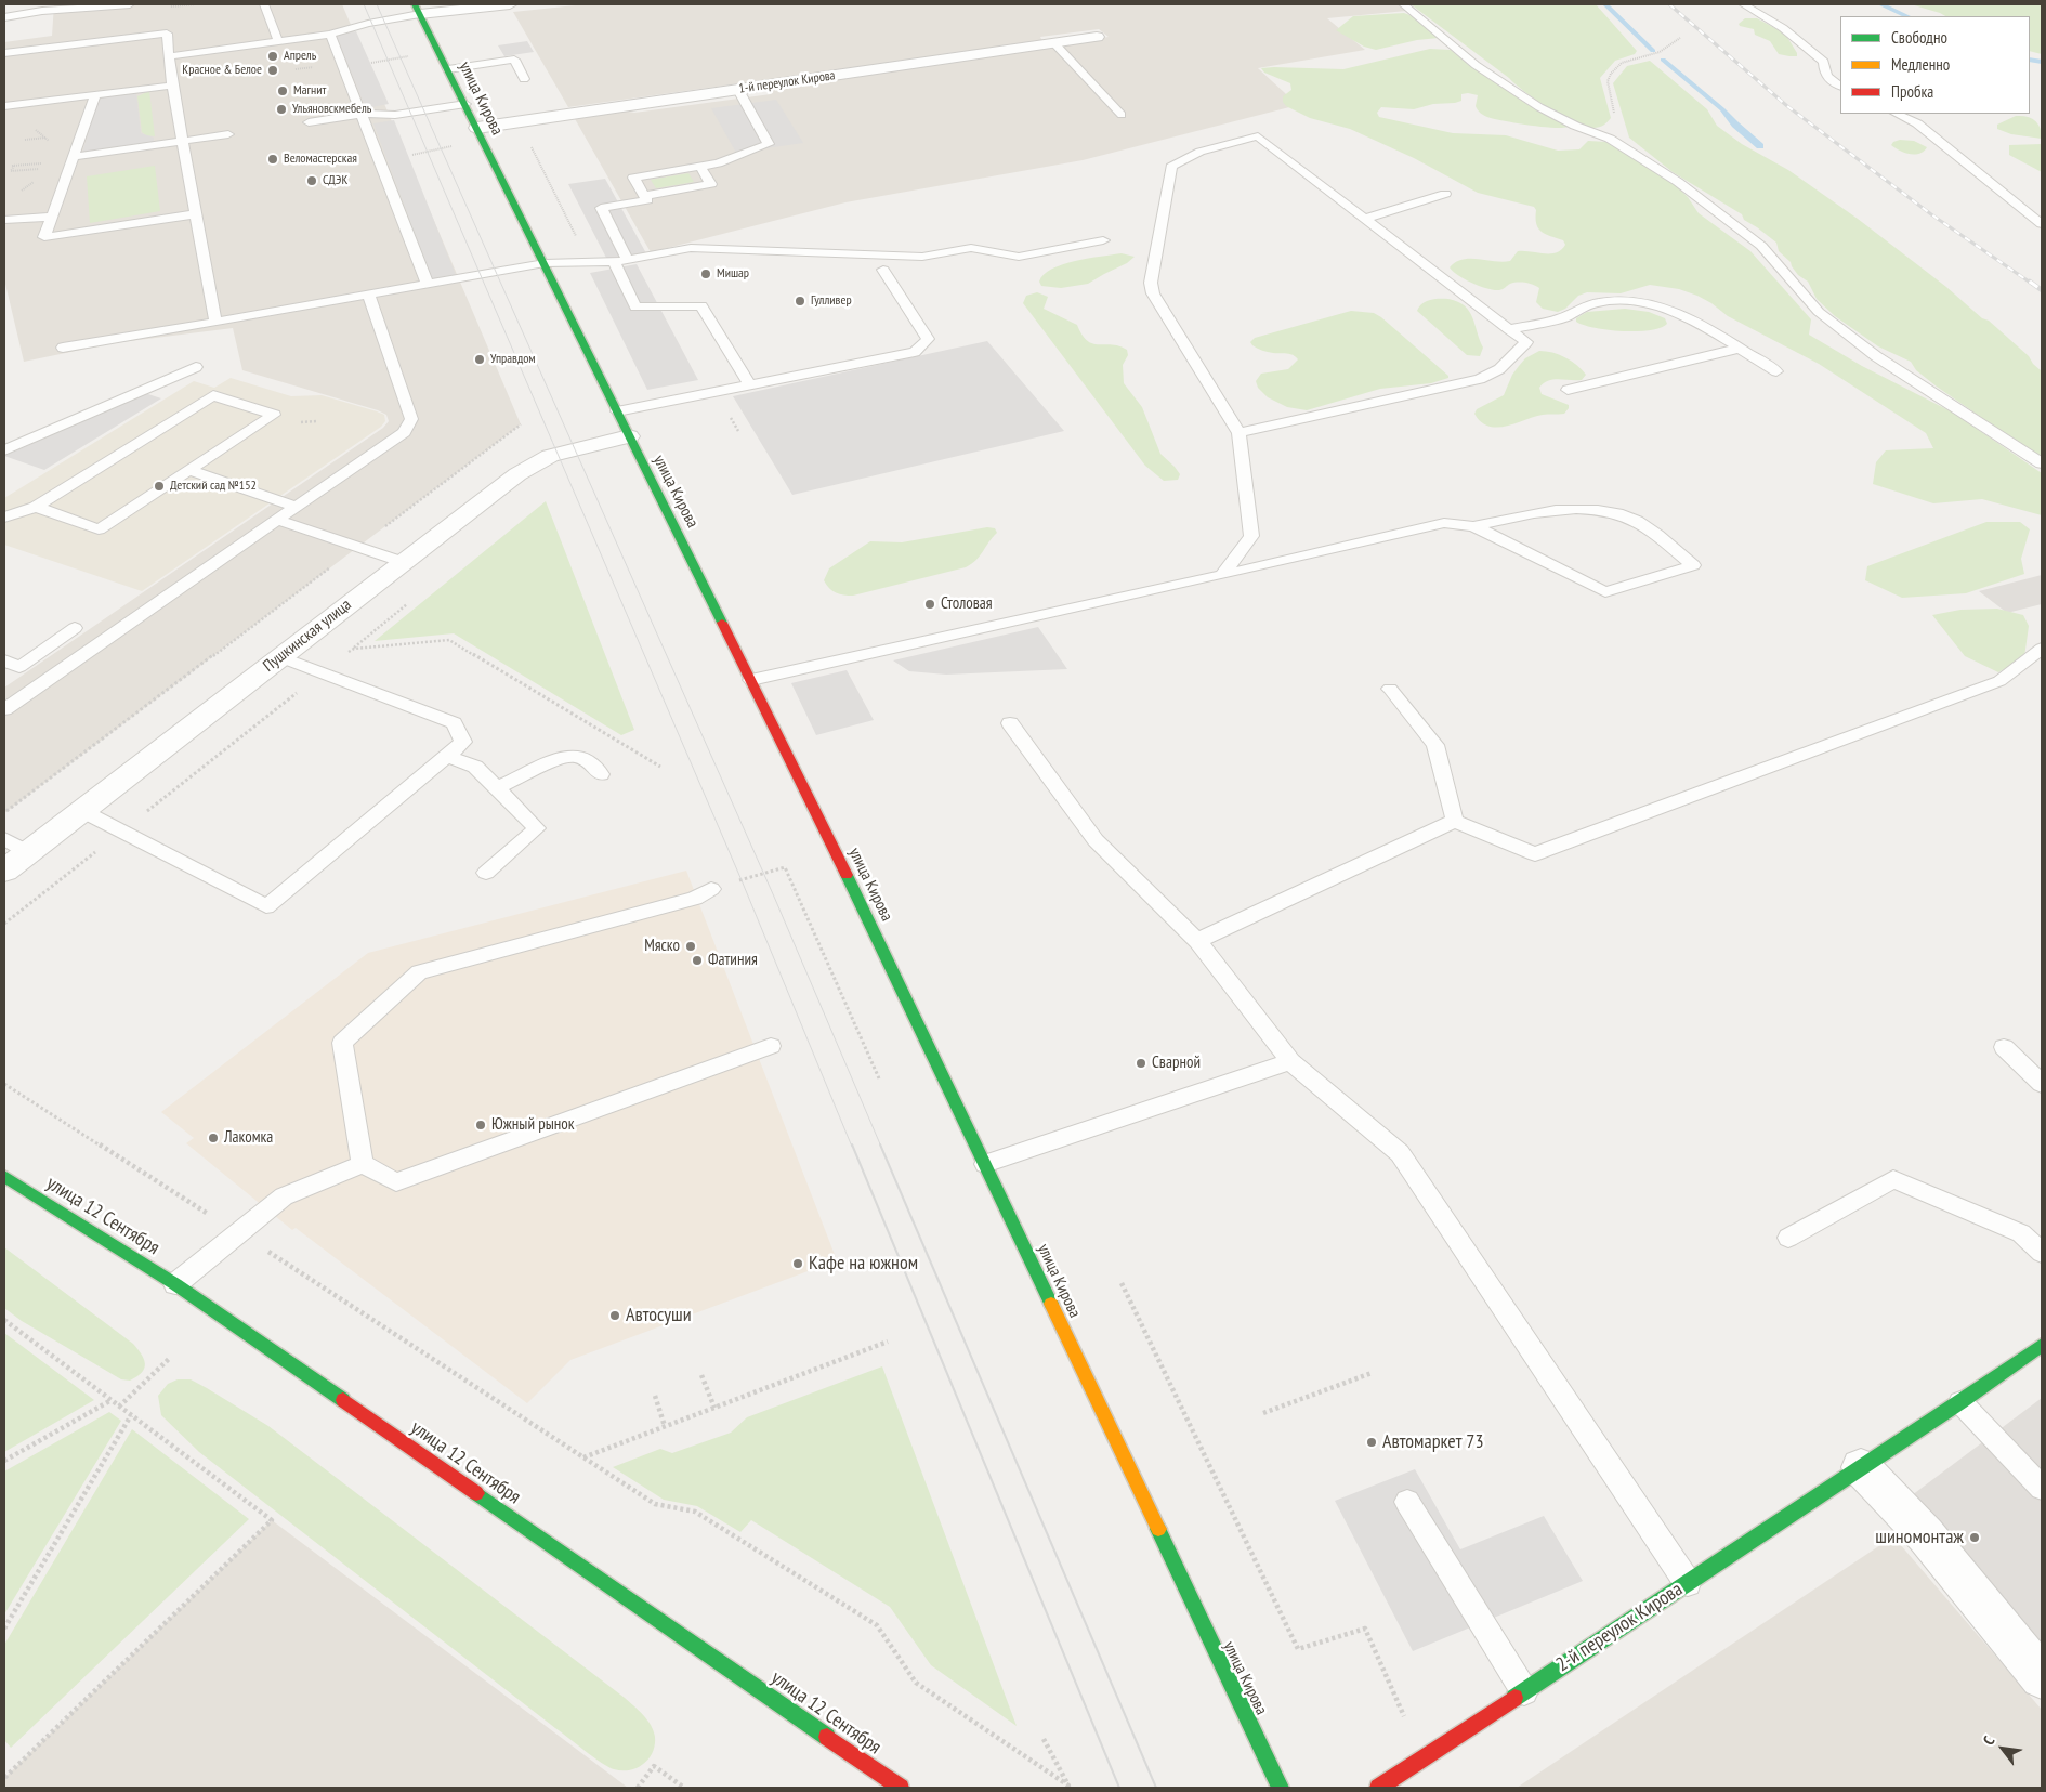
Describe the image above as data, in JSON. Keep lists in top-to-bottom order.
{
  "streets": {
    "main road": ["улица Кирова", "улица 12 Сентября", "2-й переулок Кирова"],
    "street": ["1-й переулок Кирова", "Пушкинская улица"]
  },
  "crossings": [
    ["1-й переулок Кирова", "улица Кирова"],
    ["улица Кирова", "Пушкинская улица"]
  ],
  "places": [
    "Апрель",
    "Красное & Белое",
    "Магнит",
    "Ульяновскмебель",
    "Веломастерская",
    "СДЭК",
    "Мишар",
    "Гулливер",
    "Управдом",
    "Детский сад №152",
    "Столовая",
    "Мяско",
    "Фатиния",
    "Сварной",
    "Южный рынок",
    "Лакомка",
    "Кафе на южном",
    "Автосуши",
    "Автомаркет 73",
    "шиномонтаж"
  ],
  "legend": ["Свободно", "Медленно", "Пробка"],
  "north": "top left"
}
